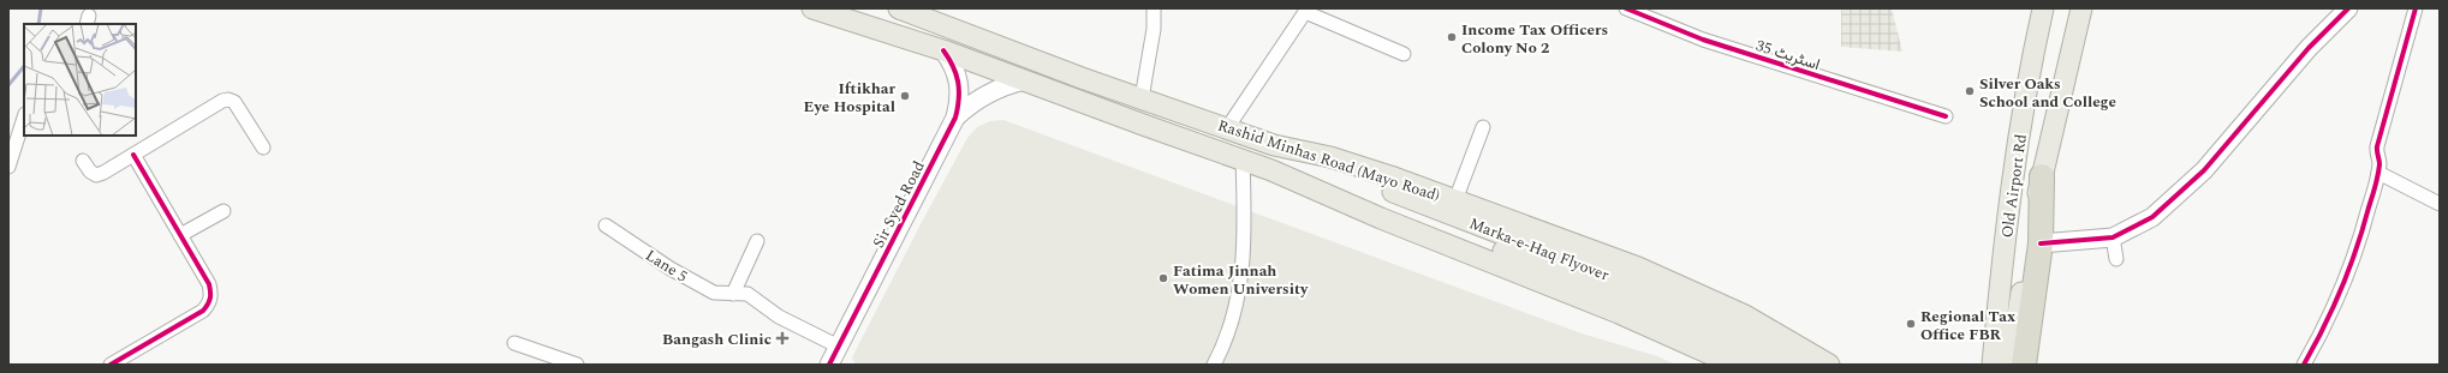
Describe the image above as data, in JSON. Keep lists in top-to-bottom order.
{
  "streets": {
    "main road": ["Rashid Minhas Road (Mayo Road)", "Old Airport Rd", "Marka-e-Haq Flyover"],
    "street": ["اسٹریٹ 35", "Sir Syed Road", "Lane 5"]
  },
  "crossings": [
    ["Rashid Minhas Road (Mayo Road)", "Sir Syed Road"],
    ["Rashid Minhas Road (Mayo Road)", "Marka-e-Haq Flyover"],
    ["Sir Syed Road", "Lane 5"]
  ],
  "places": {
    "other": [
      "Income Tax Officers Colony No 2",
      "Silver Oaks School and College",
      "Iftikhar Eye Hospital",
      "Fatima Jinnah Women University",
      "Regional Tax Office FBR"
    ],
    "health": ["Bangash Clinic"]
  }
}
